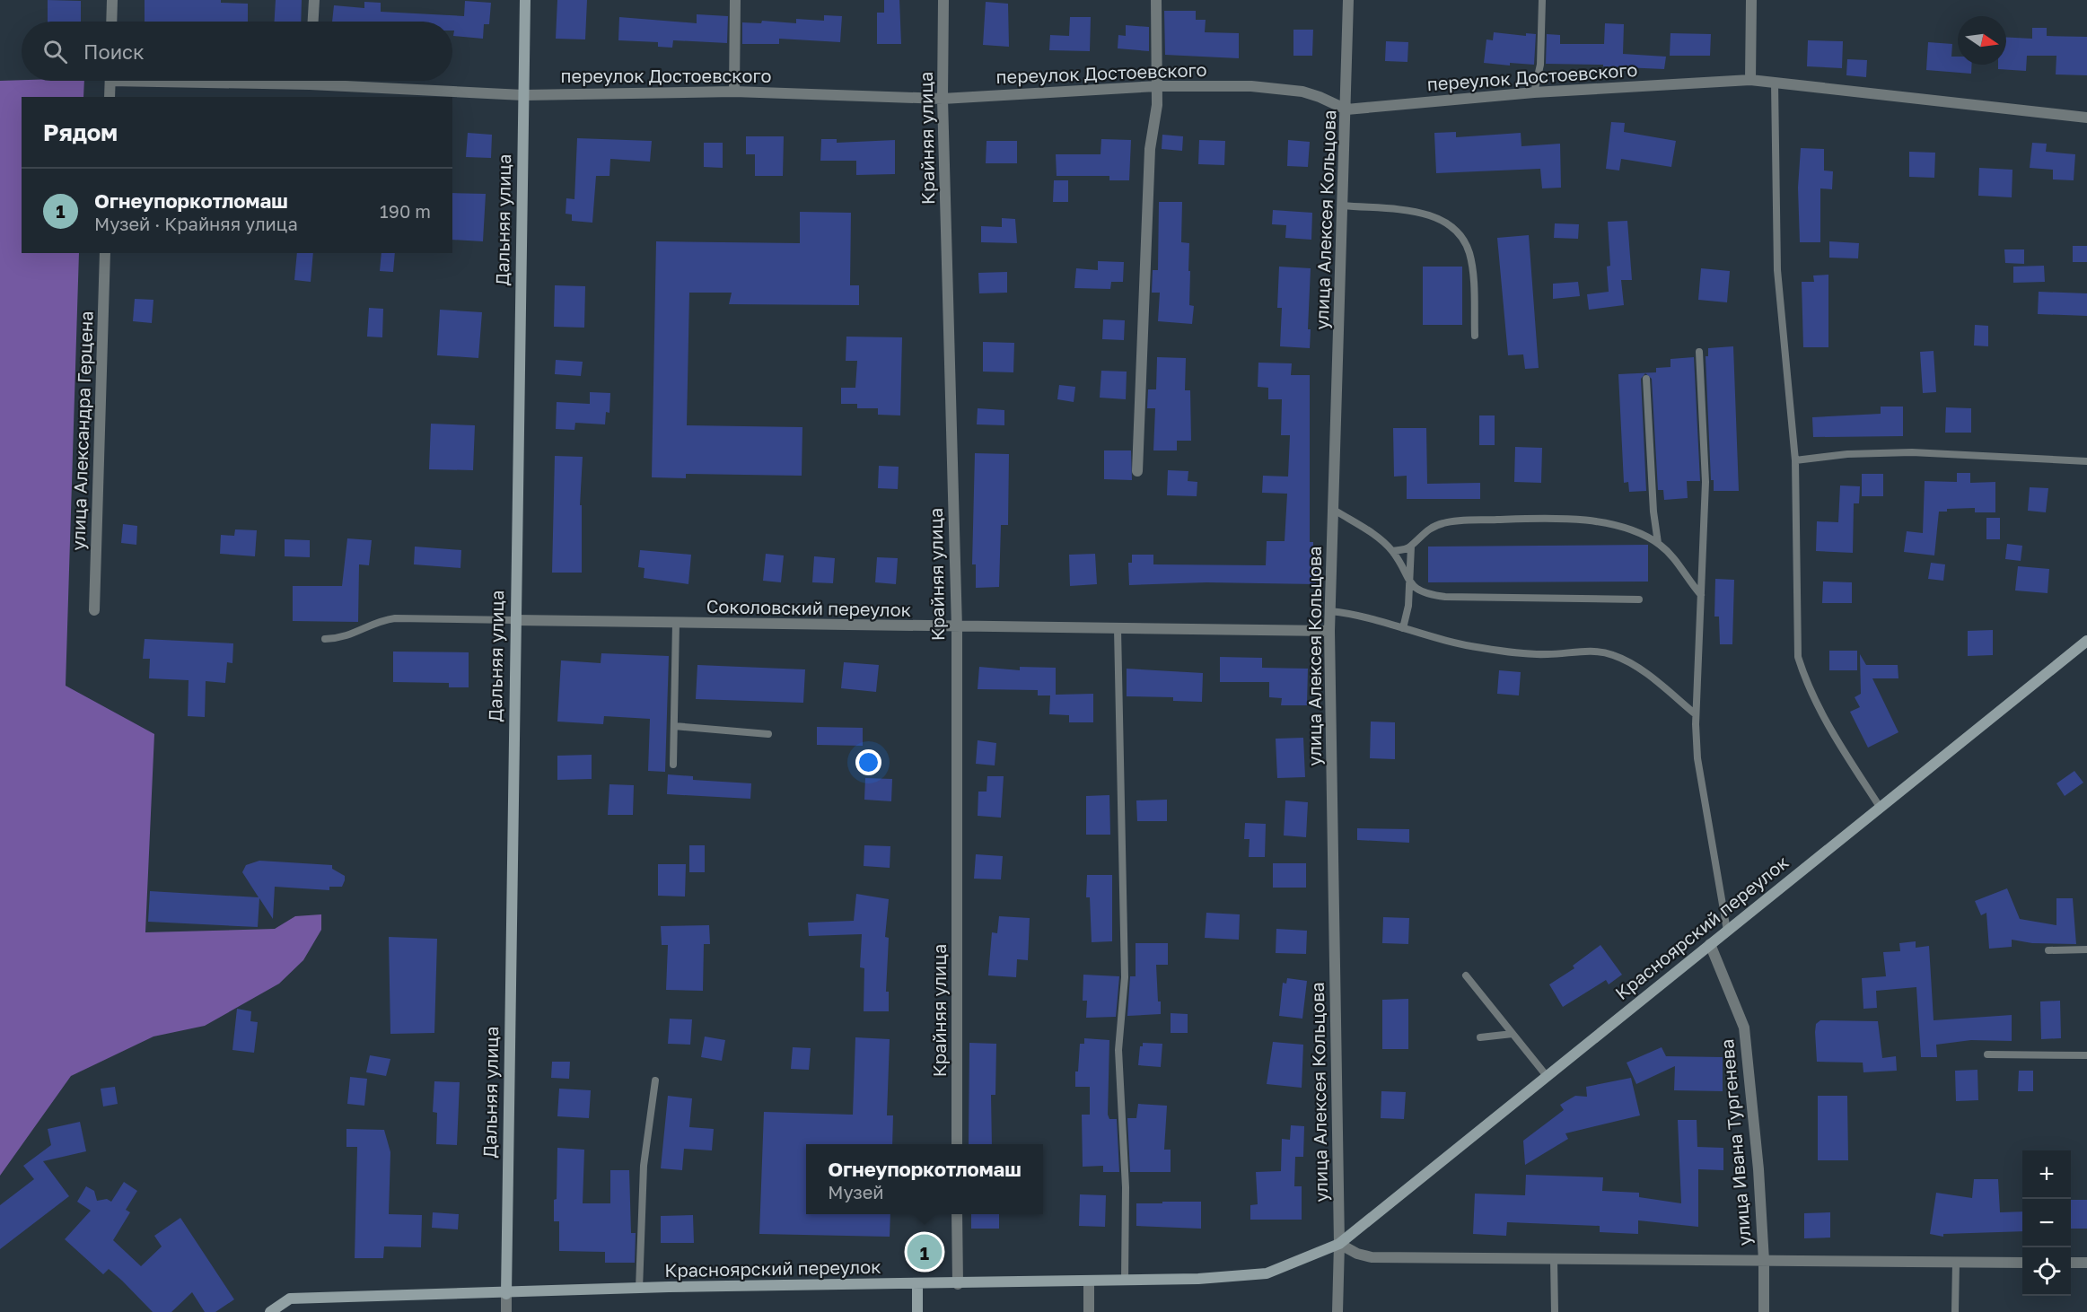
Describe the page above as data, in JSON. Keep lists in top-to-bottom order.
{
  "streets": {
    "main road": ["Дальняя улица", "Красноярский переулок"],
    "street": [
      "переулок Достоевского",
      "Крайняя улица",
      "улица Алексея Кольцова",
      "улица Александра Герцена",
      "Соколовский переулок",
      "улица Ивана Тургенева"
    ]
  },
  "crossings": [
    ["переулок Достоевского", "Крайняя улица"],
    ["переулок Достоевского", "Дальняя улица"],
    ["переулок Достоевского", "улица Алексея Кольцова"],
    ["Крайняя улица", "Соколовский переулок"],
    ["Дальняя улица", "Соколовский переулок"],
    ["Дальняя улица", "Красноярский переулок"],
    ["улица Алексея Кольцова", "Соколовский переулок"],
    ["улица Алексея Кольцова", "Красноярский переулок"],
    ["Красноярский переулок", "улица Ивана Тургенева"]
  ],
  "north": "right",
  "page": {
    "search": "Поиск",
    "heading": "Рядом",
    "list": [
      {
        "mark": "1",
        "name": "Огнеупоркотломаш",
        "note": "Музей · Крайняя улица",
        "value": "190 m"
      }
    ],
    "popup": ["Огнеупоркотломаш", "Музей"],
    "map_buttons": ["+", "−"],
    "pins": "1"
  }
}
